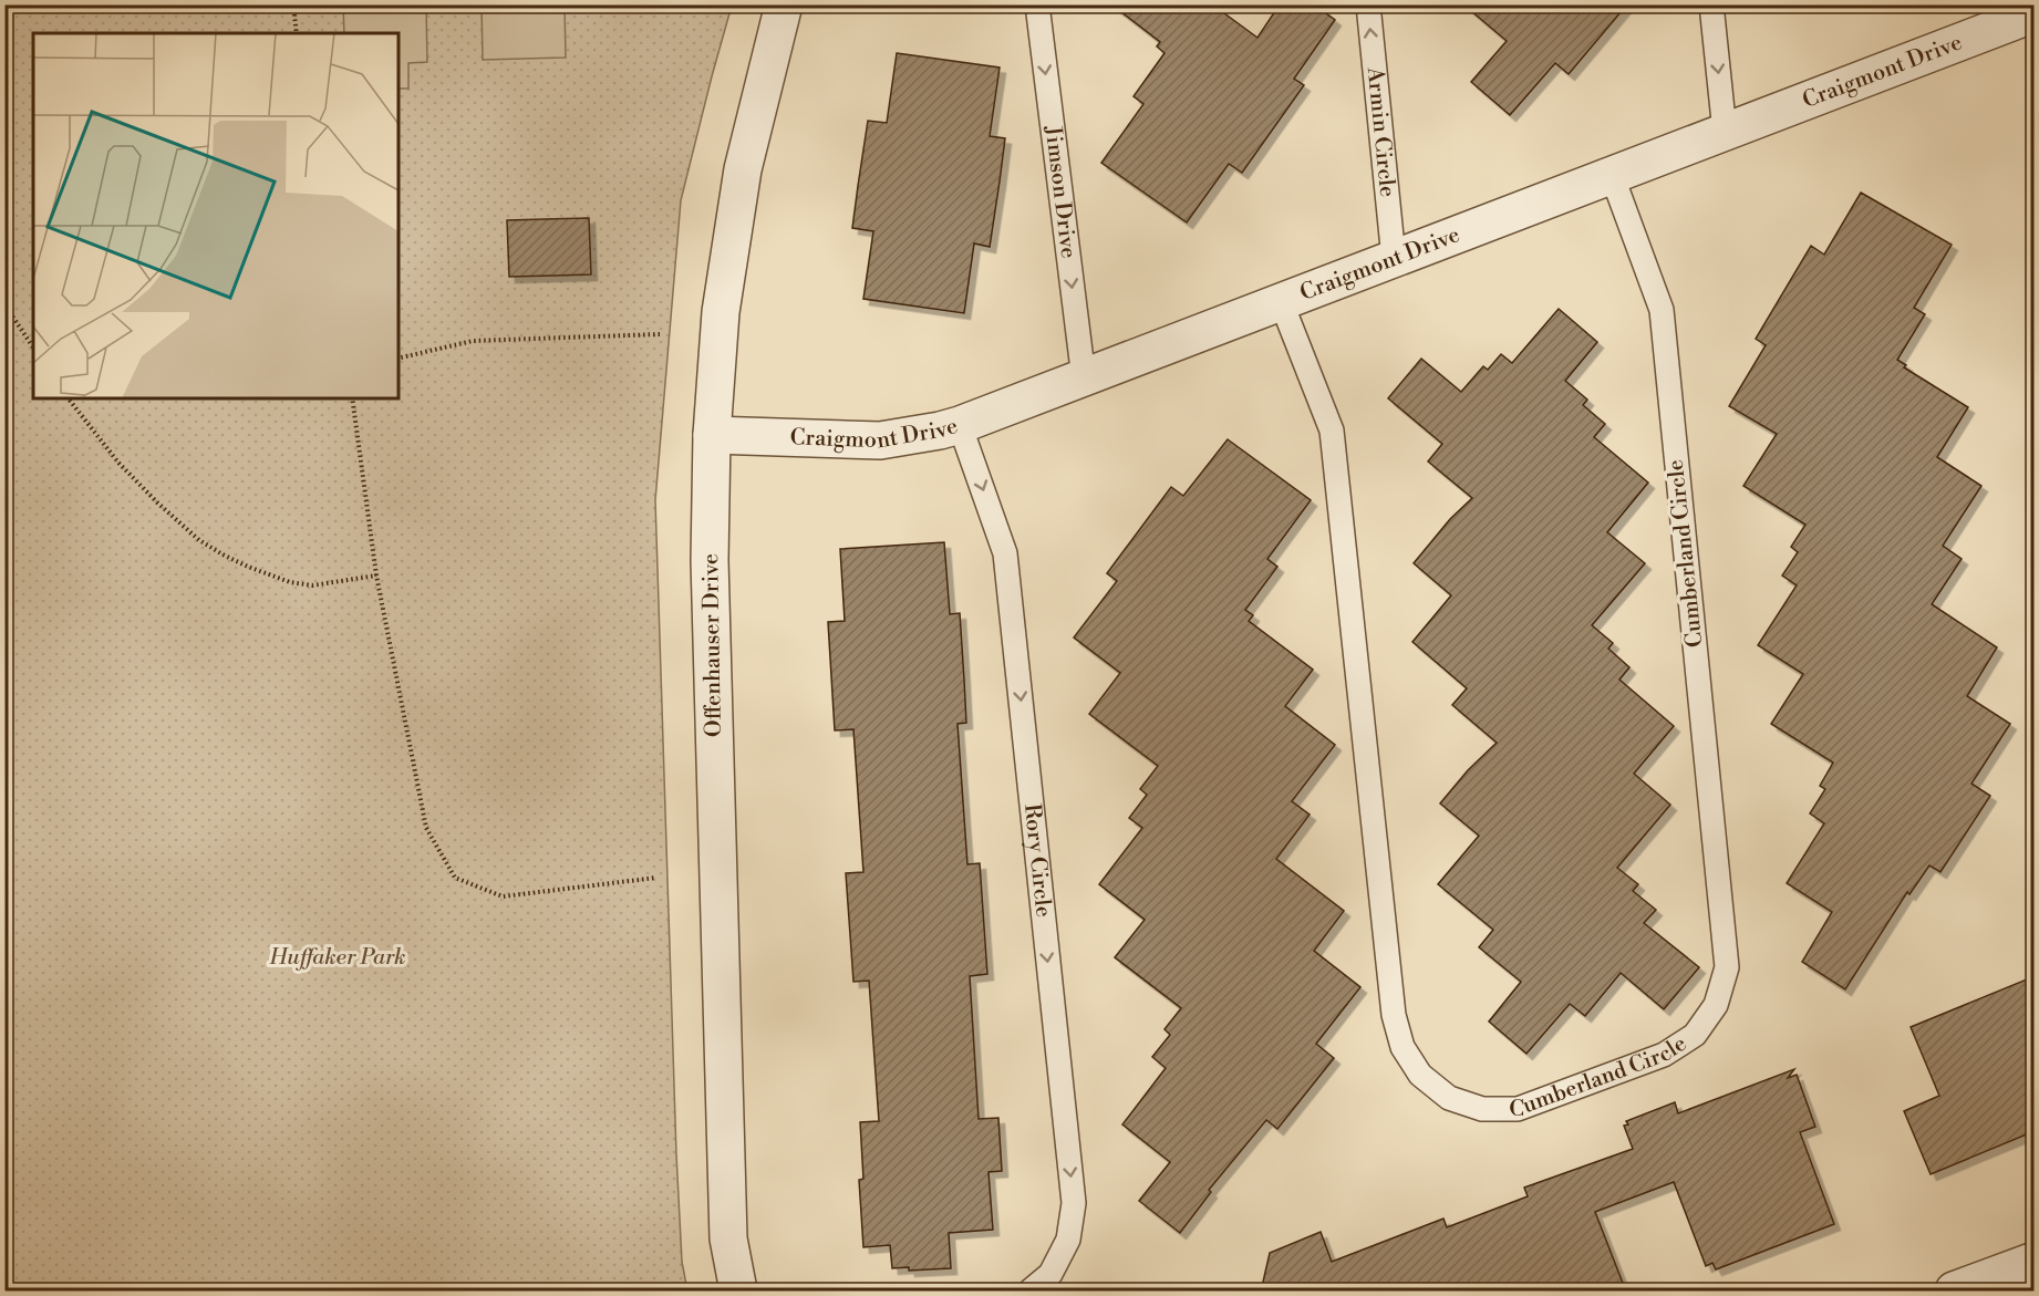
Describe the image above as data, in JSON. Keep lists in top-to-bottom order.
{
  "streets": {
    "street": ["Craigmont Drive", "Offenhauser Drive"],
    "lane": [
      "Armin Circle",
      "Jimson Drive",
      "Cumberland Circle",
      "Rory Circle"
    ]
  },
  "crossings": [
    ["Craigmont Drive", "Armin Circle"],
    ["Craigmont Drive", "Jimson Drive"],
    ["Craigmont Drive", "Cumberland Circle"],
    ["Craigmont Drive", "Offenhauser Drive"],
    ["Craigmont Drive", "Rory Circle"]
  ],
  "one_way": ["Armin Circle", "Jimson Drive", "Rory Circle"],
  "parks": ["Huffaker Park"]
}
